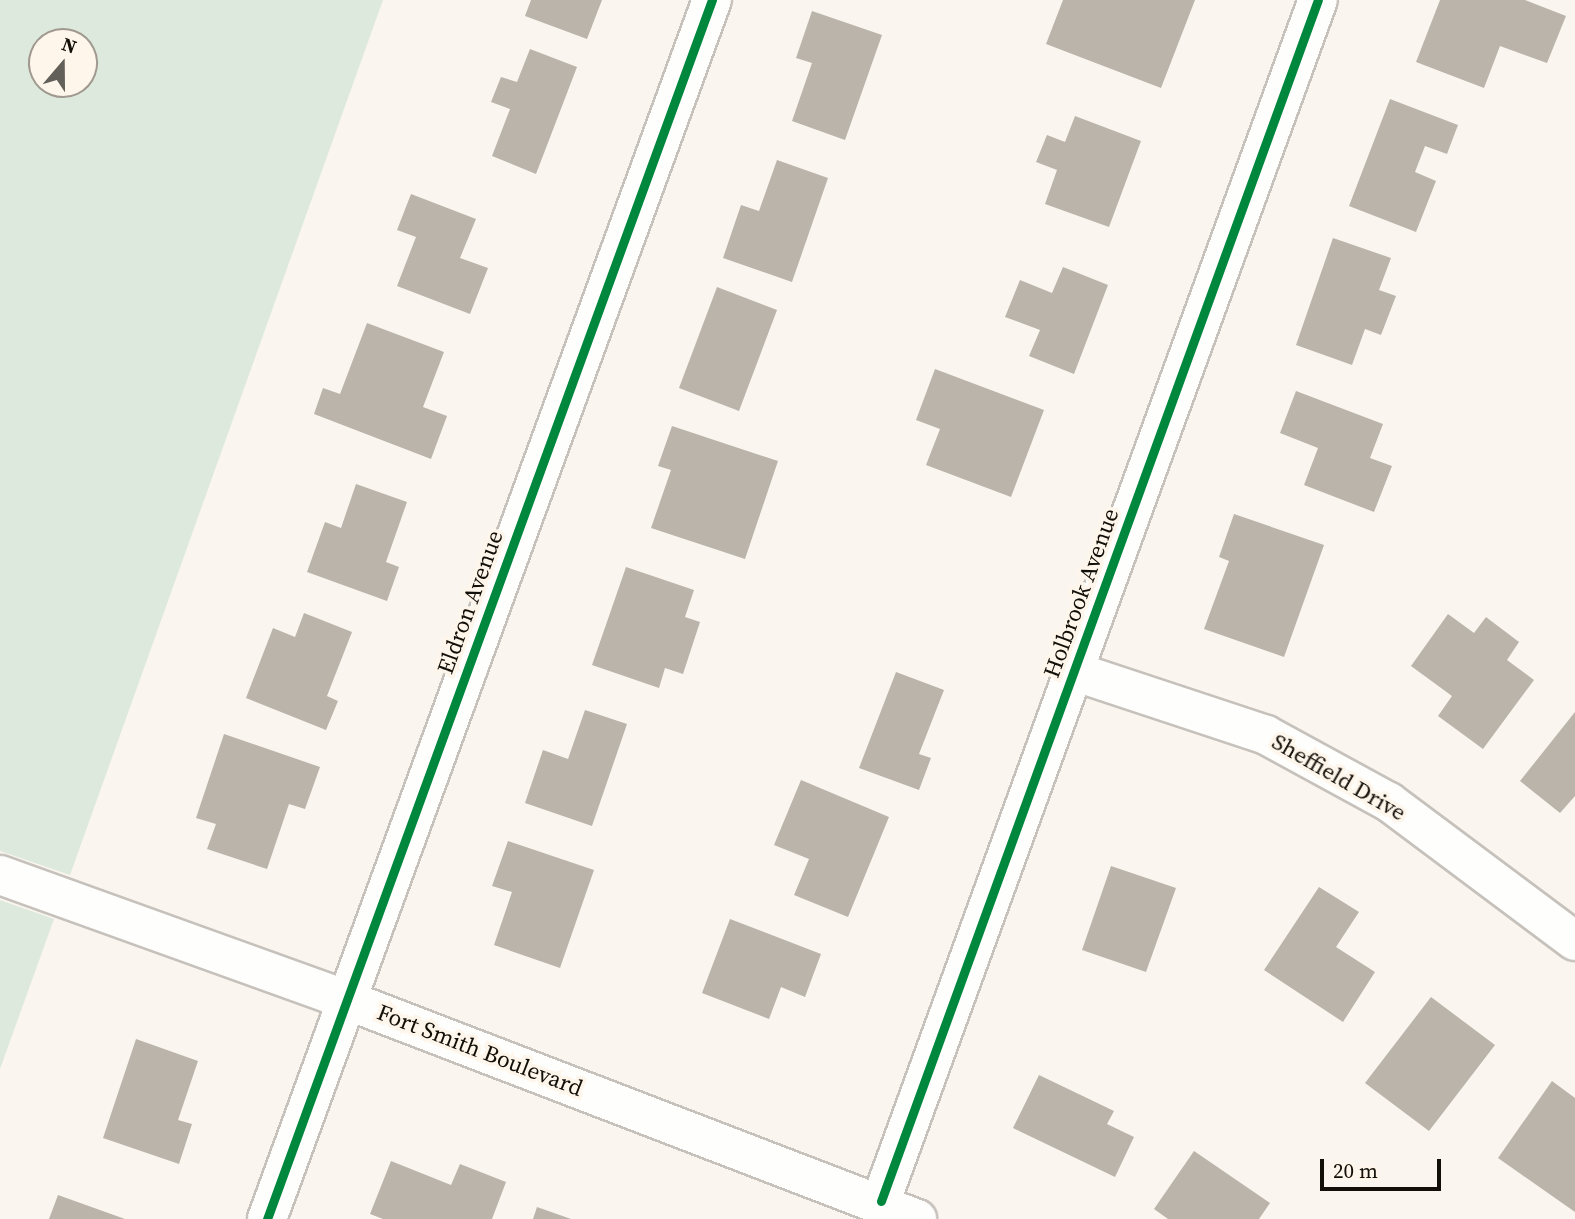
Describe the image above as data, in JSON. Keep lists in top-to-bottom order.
{
  "streets": {
    "street": [
      "Holbrook Avenue",
      "Eldron Avenue",
      "Sheffield Drive",
      "Fort Smith Boulevard"
    ]
  },
  "crossings": [
    ["Holbrook Avenue", "Sheffield Drive"],
    ["Holbrook Avenue", "Fort Smith Boulevard"],
    ["Eldron Avenue", "Fort Smith Boulevard"]
  ],
  "scale_bar": "20 m",
  "north": "top"
}
